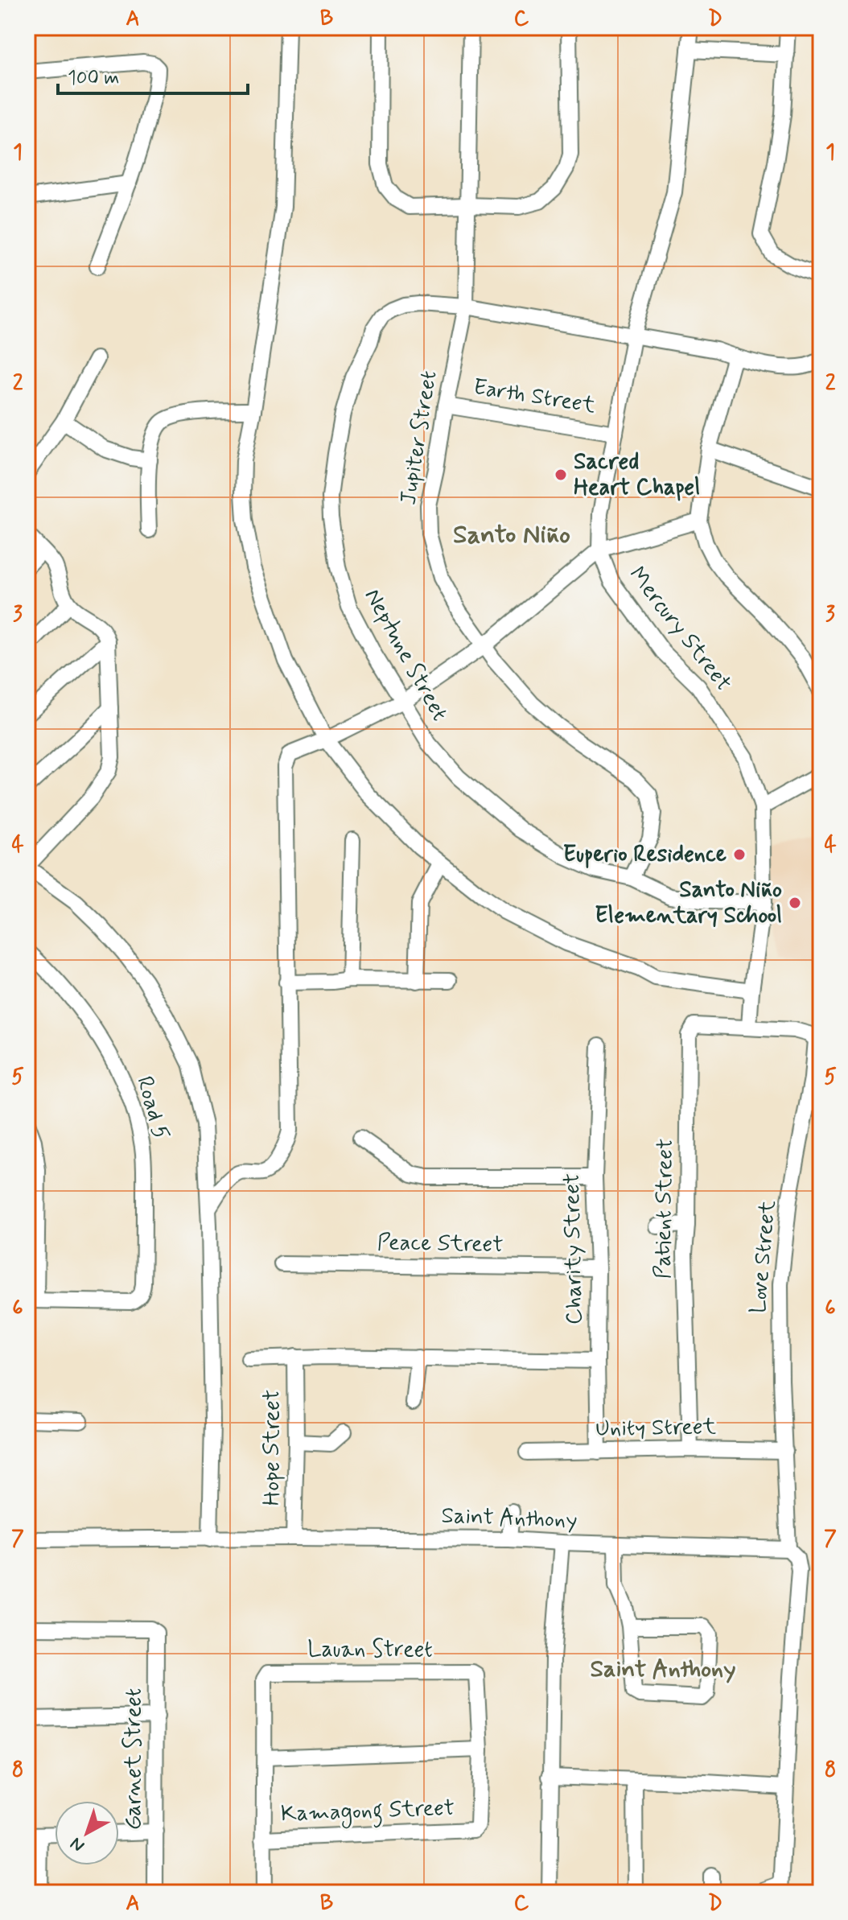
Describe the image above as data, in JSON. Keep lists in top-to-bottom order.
{
  "streets": {
    "street": [
      "Earth Street",
      "Jupiter Street",
      "Mercury Street",
      "Neptune Street",
      "Road 5",
      "Patient Street",
      "Peace Street",
      "Charity Street",
      "Love Street",
      "Unity Street",
      "Hope Street",
      "Saint Anthony",
      "Lauan Street",
      "Garnet Street",
      "Kamagong Street"
    ]
  },
  "crossings": [
    ["Earth Street", "Jupiter Street"],
    ["Earth Street", "Mercury Street"],
    ["Jupiter Street", "Neptune Street"],
    ["Mercury Street", "Neptune Street"],
    ["Mercury Street", "Patient Street"],
    ["Mercury Street", "Love Street"],
    ["Patient Street", "Love Street"],
    ["Patient Street", "Unity Street"],
    ["Peace Street", "Charity Street"],
    ["Charity Street", "Unity Street"],
    ["Love Street", "Unity Street"],
    ["Love Street", "Saint Anthony"],
    ["Hope Street", "Saint Anthony"],
    ["Lauan Street", "Kamagong Street"]
  ],
  "districts": ["Santo Niño", "Saint Anthony"],
  "places": ["Sacred Heart Chapel", "Euperio Residence", "Santo Niño Elementary School"],
  "scale_bar": "100 m",
  "north": "bottom left",
  "grid": {
    "columns": [
      "A",
      "B",
      "C",
      "D"
    ],
    "rows": [
      "1",
      "2",
      "3",
      "4",
      "5",
      "6",
      "7",
      "8"
    ]
  }
}
